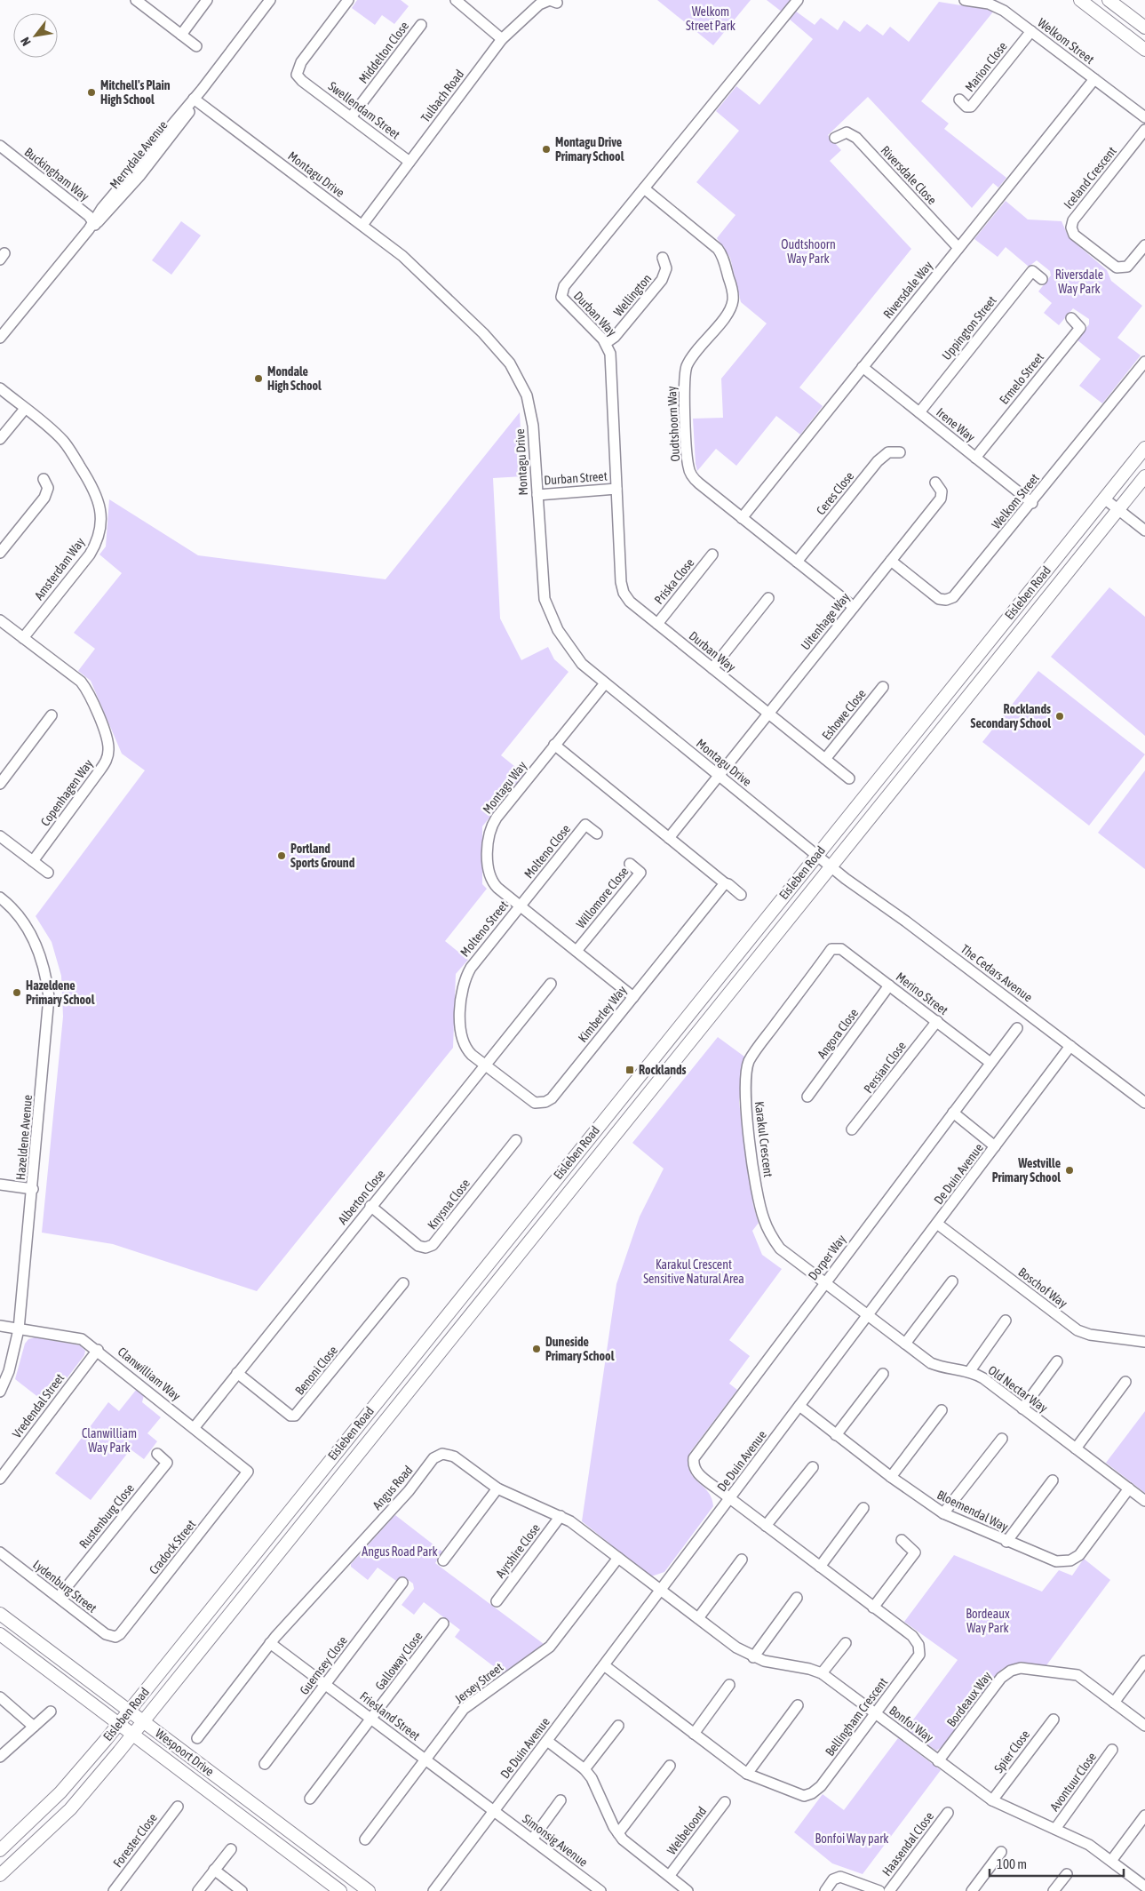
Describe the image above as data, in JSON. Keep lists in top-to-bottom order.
{
  "streets": {
    "main road": ["Eisleben Road", "Wespoort Drive"],
    "street": [
      "Welkom Street",
      "Middelton Close",
      "Marion Close",
      "Tulbach Road",
      "Swellendam Street",
      "Merrydale Avenue",
      "Buckingham Way",
      "Montagu Drive",
      "Riversdale Close",
      "Iceland Crescent",
      "Riversdale Way",
      "Wellington",
      "Durban Way",
      "Uppington Street",
      "Ermelo Street",
      "Oudtshoorn Way",
      "Irene Way",
      "Durban Street",
      "Ceres Close",
      "Amsterdam Way",
      "Priska Close",
      "Uitenhage Way",
      "Eshowe Close",
      "Montagu Way",
      "Copenhagen Way",
      "Molteno Close",
      "Willomore Close",
      "Molteno Street",
      "The Cedars Avenue",
      "Merino Street",
      "Kimberley Way",
      "Angora Close",
      "Persian Close",
      "Hazeldene Avenue",
      "Karakul Crescent",
      "De Duin Avenue",
      "Alberton Close",
      "Knysna Close",
      "Dorper Way",
      "Boschof Way",
      "Benoni Close",
      "Clanwilliam Way",
      "Old Nectar Way",
      "Vredendal Street",
      "Angus Road",
      "Bloemendal Way",
      "Rustenburg Close",
      "Cradock Street",
      "Ayrshire Close",
      "Lydenburg Street",
      "Galloway Close",
      "Guernsey Close",
      "Jersey Street",
      "Bordeaux Way",
      "Friesland Street",
      "Bellingham Crescent",
      "Bonfoi Way",
      "Spier Close",
      "Avontuur Close",
      "Welbeloond",
      "Forester Close",
      "Simonsig Avenue",
      "Haasendal Close"
    ]
  },
  "crossings": [
    ["Welkom Street", "Marion Close"],
    ["Welkom Street", "Riversdale Way"],
    ["Welkom Street", "Irene Way"],
    ["Welkom Street", "Uitenhage Way"],
    ["Middelton Close", "Swellendam Street"],
    ["Tulbach Road", "Swellendam Street"],
    ["Tulbach Road", "Montagu Drive"],
    ["Merrydale Avenue", "Buckingham Way"],
    ["Merrydale Avenue", "Montagu Drive"],
    ["Montagu Drive", "Durban Street"],
    ["Montagu Drive", "Eisleben Road"],
    ["Montagu Drive", "Uitenhage Way"],
    ["Montagu Drive", "Montagu Way"],
    ["Montagu Drive", "The Cedars Avenue"],
    ["Riversdale Close", "Riversdale Way"],
    ["Riversdale Way", "Oudtshoorn Way"],
    ["Riversdale Way", "Irene Way"],
    ["Wellington", "Durban Way"],
    ["Durban Way", "Oudtshoorn Way"],
    ["Durban Way", "Durban Street"],
    ["Durban Way", "Priska Close"],
    ["Durban Way", "Uitenhage Way"],
    ["Durban Way", "Eshowe Close"],
    ["Uppington Street", "Irene Way"],
    ["Ermelo Street", "Irene Way"],
    ["Oudtshoorn Way", "Ceres Close"],
    ["Oudtshoorn Way", "Uitenhage Way"],
    ["Amsterdam Way", "Copenhagen Way"],
    ["Eisleben Road", "The Cedars Avenue"],
    ["Eisleben Road", "Wespoort Drive"],
    ["Uitenhage Way", "Eshowe Close"],
    ["Montagu Way", "Molteno Close"],
    ["Montagu Way", "Willomore Close"],
    ["Montagu Way", "Molteno Street"],
    ["Montagu Way", "Kimberley Way"],
    ["Molteno Close", "Molteno Street"],
    ["Molteno Street", "Kimberley Way"],
    ["Molteno Street", "Alberton Close"],
    ["The Cedars Avenue", "De Duin Avenue"],
    ["Merino Street", "Angora Close"],
    ["Merino Street", "Persian Close"],
    ["Merino Street", "Karakul Crescent"],
    ["Merino Street", "Dorper Way"],
    ["Kimberley Way", "Alberton Close"],
    ["Hazeldene Avenue", "Clanwilliam Way"],
    ["Karakul Crescent", "De Duin Avenue"],
    ["Karakul Crescent", "Dorper Way"],
    ["Karakul Crescent", "Old Nectar Way"],
    ["De Duin Avenue", "Dorper Way"],
    ["De Duin Avenue", "Boschof Way"],
    ["De Duin Avenue", "Old Nectar Way"],
    ["De Duin Avenue", "Angus Road"],
    ["De Duin Avenue", "Bloemendal Way"],
    ["De Duin Avenue", "Friesland Street"],
    ["De Duin Avenue", "Bellingham Crescent"],
    ["De Duin Avenue", "Bonfoi Way"],
    ["De Duin Avenue", "Simonsig Avenue"],
    ["Alberton Close", "Knysna Close"],
    ["Alberton Close", "Benoni Close"],
    ["Alberton Close", "Clanwilliam Way"],
    ["Dorper Way", "Bellingham Crescent"],
    ["Clanwilliam Way", "Vredendal Street"],
    ["Clanwilliam Way", "Cradock Street"],
    ["Old Nectar Way", "Bloemendal Way"],
    ["Angus Road", "Ayrshire Close"],
    ["Angus Road", "Jersey Street"],
    ["Angus Road", "Friesland Street"],
    ["Angus Road", "Bonfoi Way"],
    ["Rustenburg Close", "Lydenburg Street"],
    ["Cradock Street", "Lydenburg Street"],
    ["Galloway Close", "Friesland Street"],
    ["Guernsey Close", "Friesland Street"],
    ["Jersey Street", "Friesland Street"],
    ["Bordeaux Way", "Bonfoi Way"],
    ["Friesland Street", "Simonsig Avenue"],
    ["Bellingham Crescent", "Bonfoi Way"],
    ["Bonfoi Way", "Spier Close"],
    ["Bonfoi Way", "Avontuur Close"]
  ],
  "parks": [
    "Welkom Street Park",
    "Oudtshoorn Way Park",
    "Riversdale Way Park",
    "Karakul Crescent Sensitive Natural Area",
    "Clanwilliam Way Park",
    "Angus Road Park",
    "Bordeaux Way Park",
    "Bonfoi Way park"
  ],
  "places": {
    "other": [
      "Mitchell's Plain High School",
      "Montagu Drive Primary School",
      "Mondale High School",
      "Rocklands Secondary School",
      "Portland Sports Ground",
      "Hazeldene Primary School",
      "Westville Primary School",
      "Duneside Primary School"
    ],
    "transit": ["Rocklands"]
  },
  "scale_bar": "100 m",
  "north": "bottom left"
}
